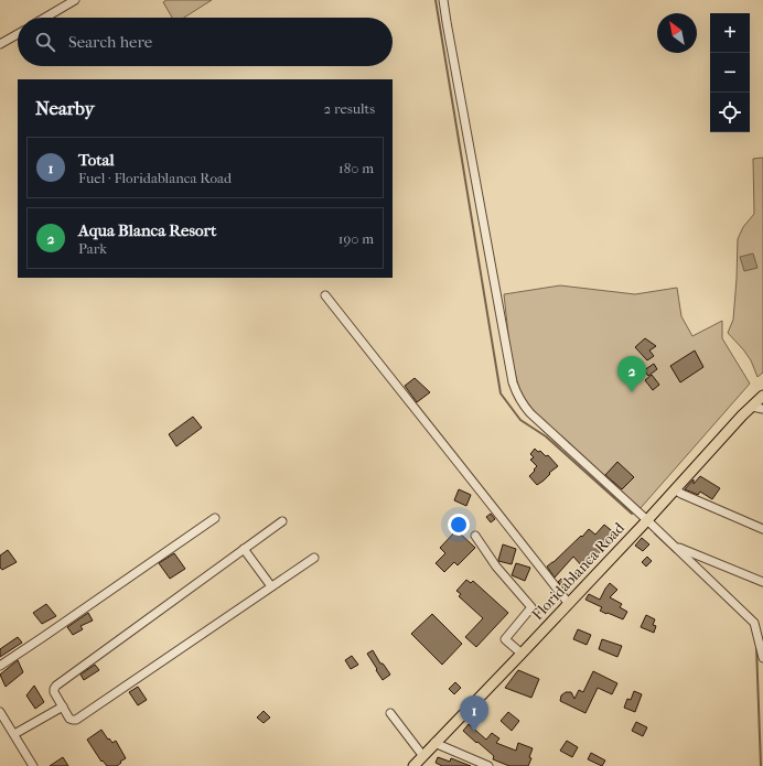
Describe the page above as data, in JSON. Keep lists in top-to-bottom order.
{
  "streets": {
    "main road": ["Floridablanca Road"]
  },
  "north": "top left",
  "page": {
    "map_buttons": ["+", "−"],
    "search": "Search here",
    "heading": ["Nearby", "2 results"],
    "list": [
      {
        "mark": "1",
        "name": "Total",
        "note": "Fuel · Floridablanca Road",
        "value": "180 m"
      },
      {
        "mark": "2",
        "name": "Aqua Blanca Resort",
        "note": "Park",
        "value": "190 m"
      }
    ],
    "pins": ["2", "1"]
  }
}
